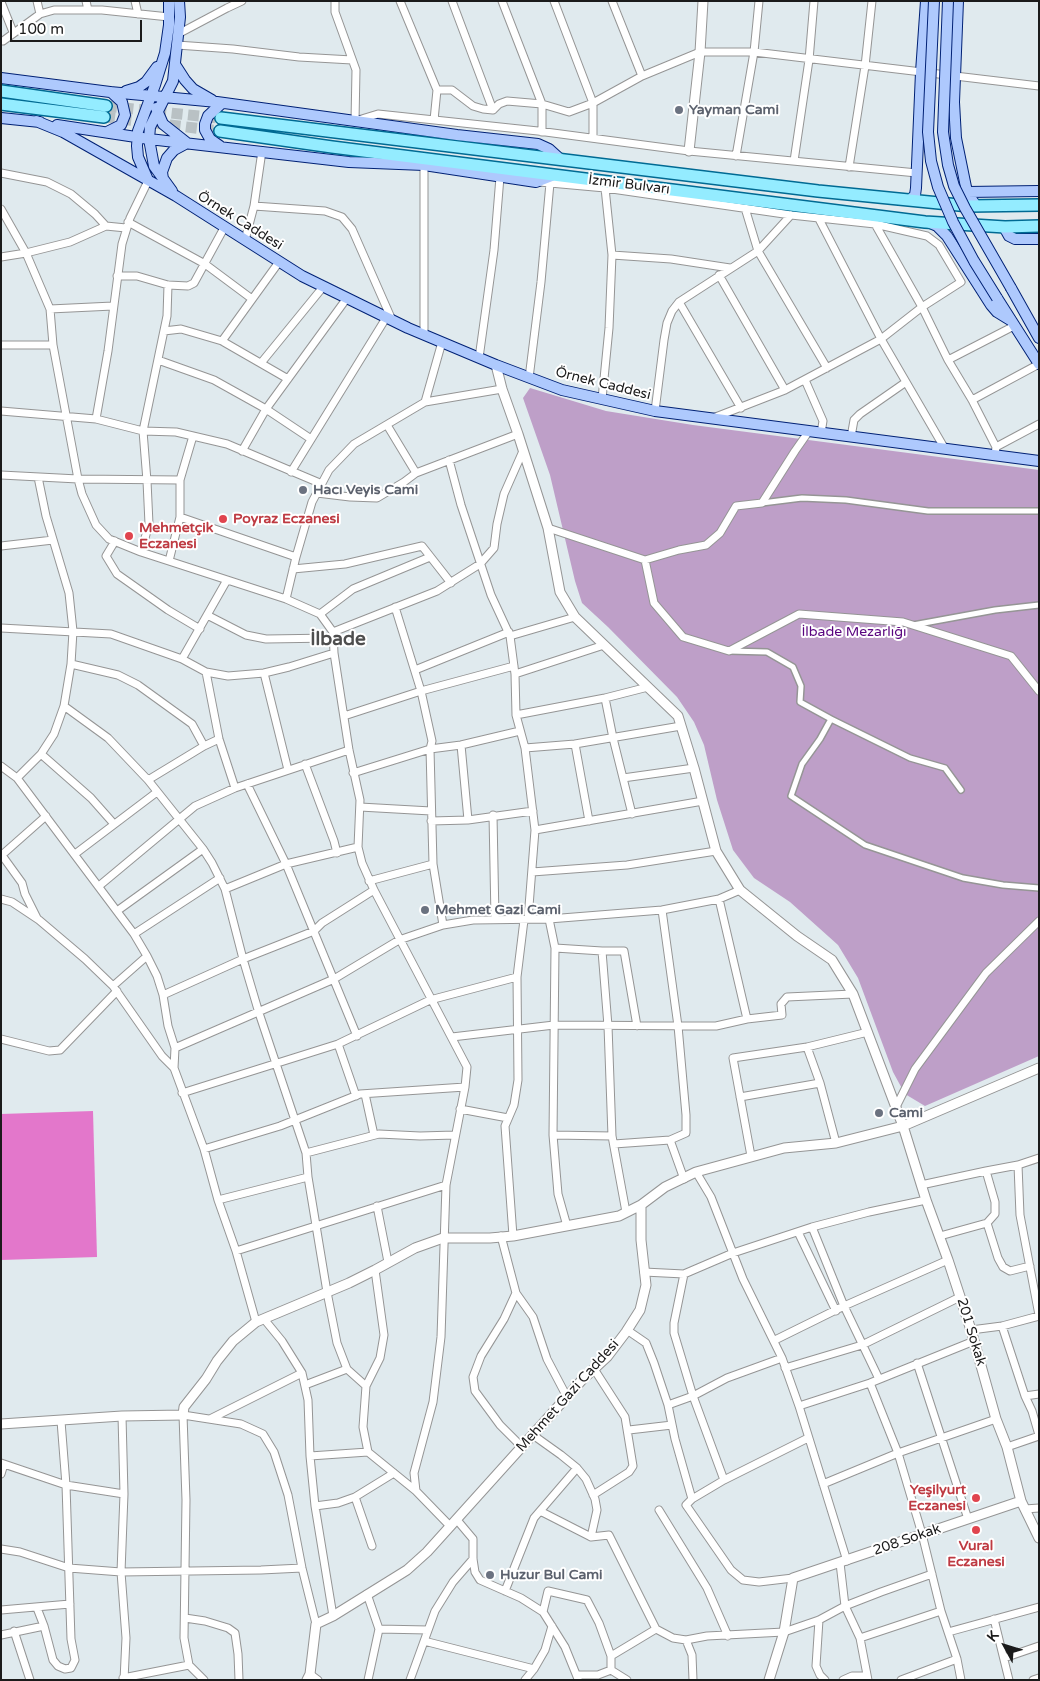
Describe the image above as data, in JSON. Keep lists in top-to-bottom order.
{
  "streets": {
    "main road": ["İzmir Bulvarı", "Örnek Caddesi"],
    "street": ["201 Sokak", "Mehmet Gazi Caddesi", "208 Sokak"]
  },
  "crossings": [
    ["Örnek Caddesi", "201 Sokak"],
    ["201 Sokak", "208 Sokak"]
  ],
  "districts": ["İlbade"],
  "parks": ["İlbade Mezarlığı"],
  "places": [
    "Yayman Cami",
    "Hacı Veyis Cami",
    "Poyraz Eczanesi",
    "Mehmetçik Eczanesi",
    "Mehmet Gazi Cami",
    "Cami",
    "Yeşilyurt Eczanesi",
    "Vural Eczanesi",
    "Huzur Bul Cami"
  ],
  "scale_bar": "100 m",
  "north": "top left"
}
